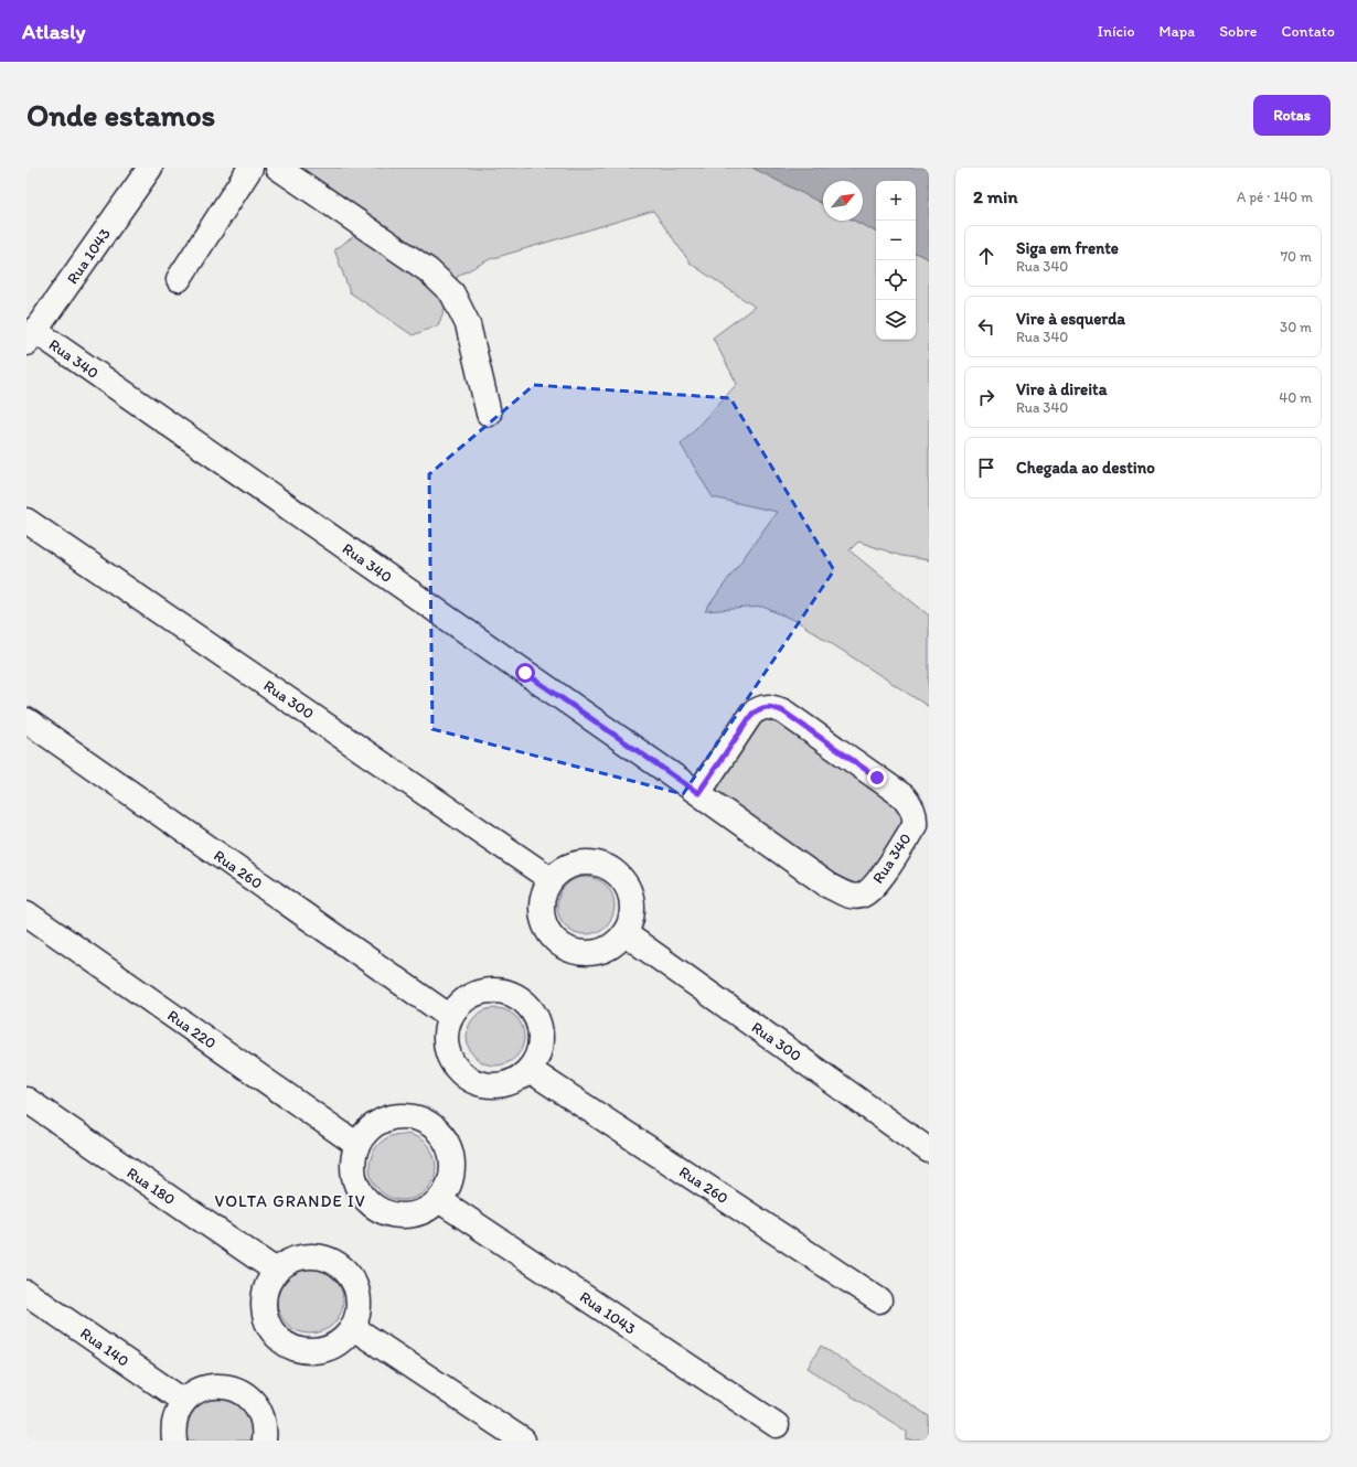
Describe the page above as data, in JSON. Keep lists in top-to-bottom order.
{
  "streets": {
    "street": [
      "Rua 1043",
      "Rua 340",
      "Rua 300",
      "Rua 260",
      "Rua 220",
      "Rua 180",
      "Rua 140"
    ]
  },
  "crossings": [
    ["Rua 1043", "Rua 340"],
    ["Rua 1043", "Rua 220"]
  ],
  "districts": ["VOLTA GRANDE IV"],
  "north": "top right",
  "page": {
    "header": "Atlasly",
    "nav": [
      "Início",
      "Mapa",
      "Sobre",
      "Contato"
    ],
    "buttons": "Rotas",
    "title": "Onde estamos",
    "heading": ["2 min", "A pé · 140 m"],
    "map_buttons": ["+", "−"],
    "list": [
      ["Siga em frente", "Rua 340", "70 m"],
      ["Vire à esquerda", "Rua 340", "30 m"],
      ["Vire à direita", "Rua 340", "40 m"],
      "Chegada ao destino"
    ]
  }
}
